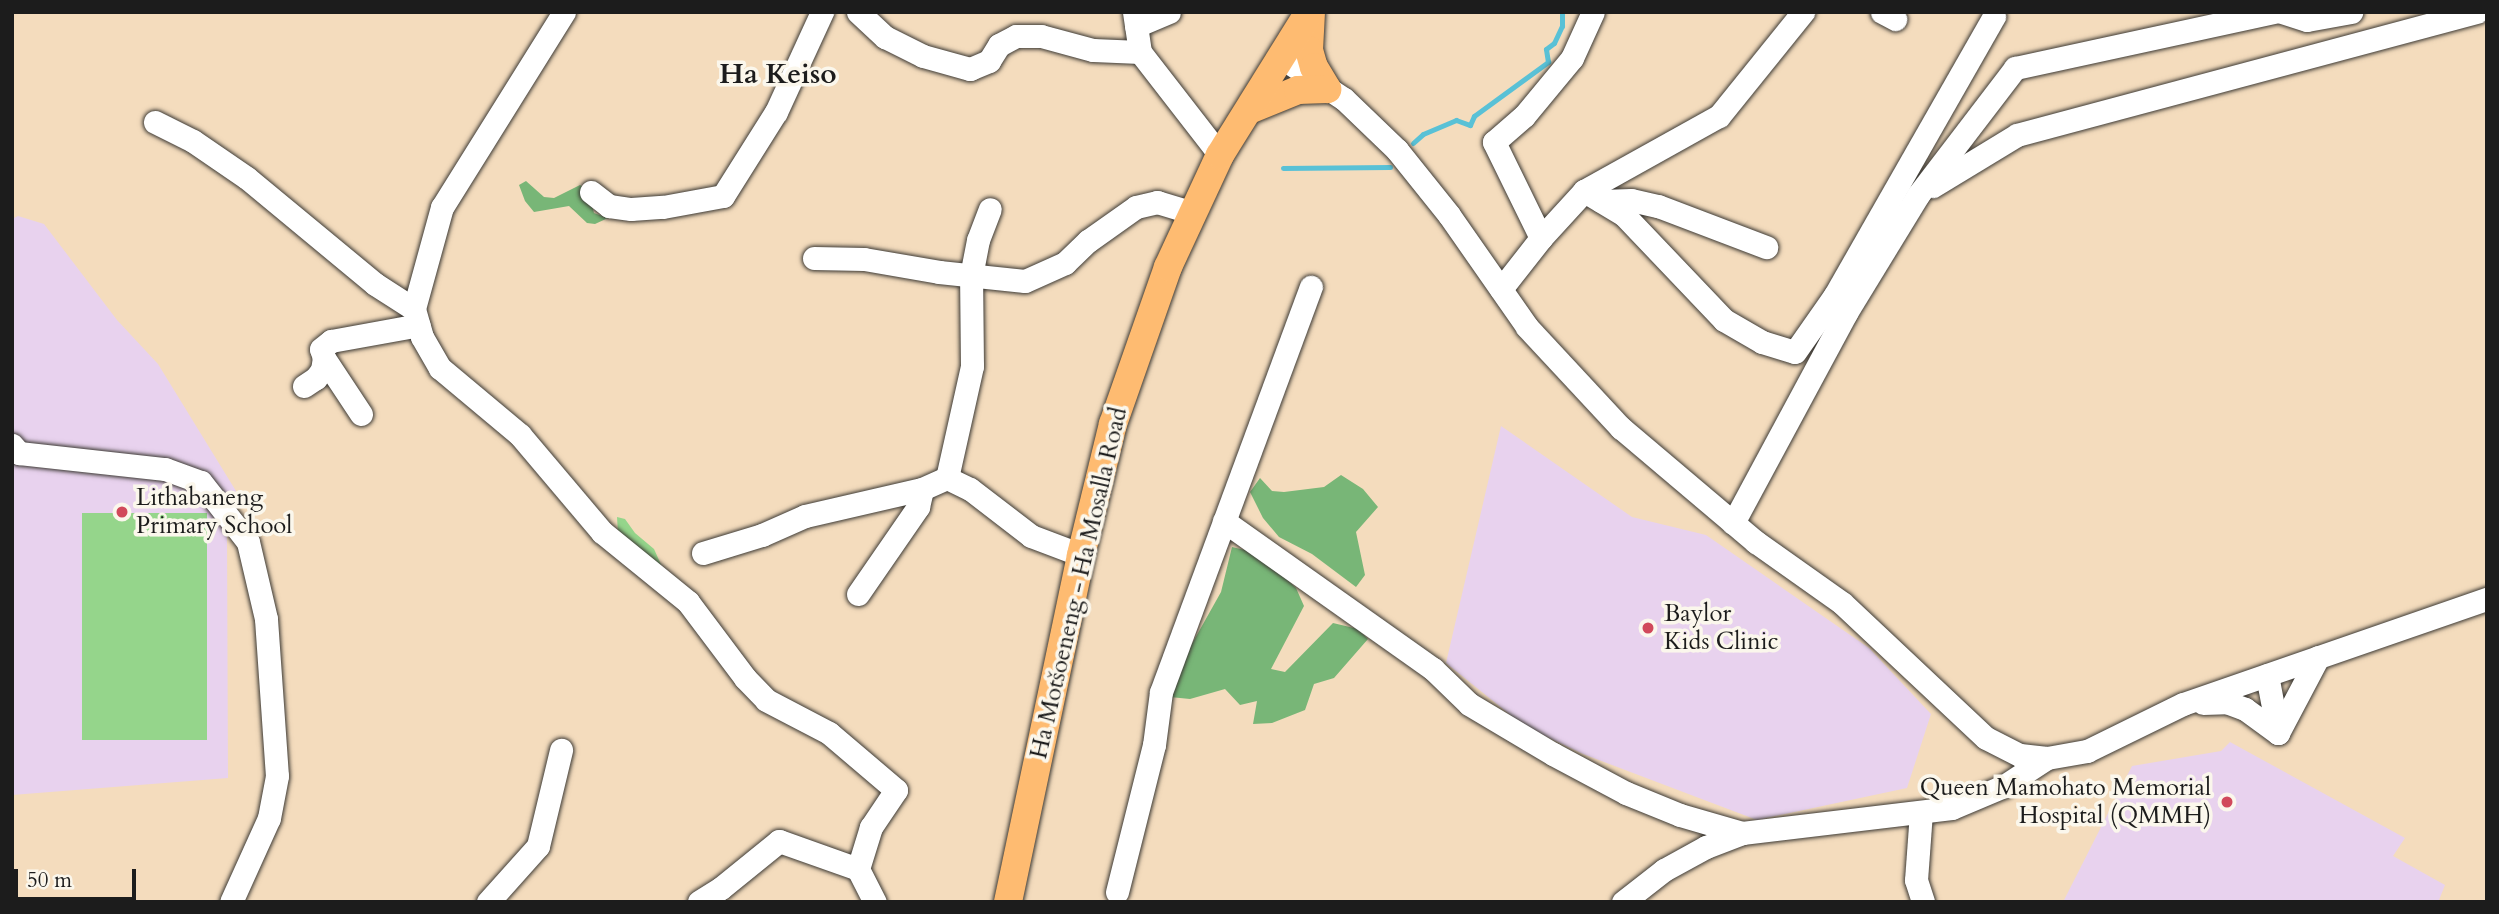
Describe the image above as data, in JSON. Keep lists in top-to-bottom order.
{
  "streets": {
    "main road": ["Ha Motšoeneng - Ha Mosalla Road"]
  },
  "districts": ["Ha Keiso"],
  "places": ["Lithabaneng Primary School", "Baylor Kids Clinic", "Queen Mamohato Memorial Hospital (QMMH)"],
  "scale_bar": "50 m"
}
